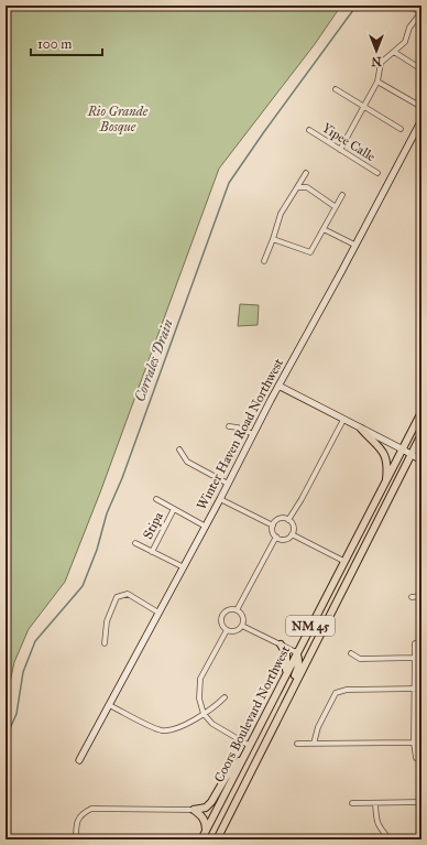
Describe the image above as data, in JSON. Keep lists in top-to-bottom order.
{
  "streets": {
    "main road": ["NM 45", "Coors Boulevard Northwest"],
    "street": ["Yipee Calle", "Winter Haven Road Northwest", "Stipa"]
  },
  "water": ["Corrales Drain"],
  "parks": ["Rio Grande Bosque"],
  "scale_bar": "100 m",
  "north": "bottom"
}
